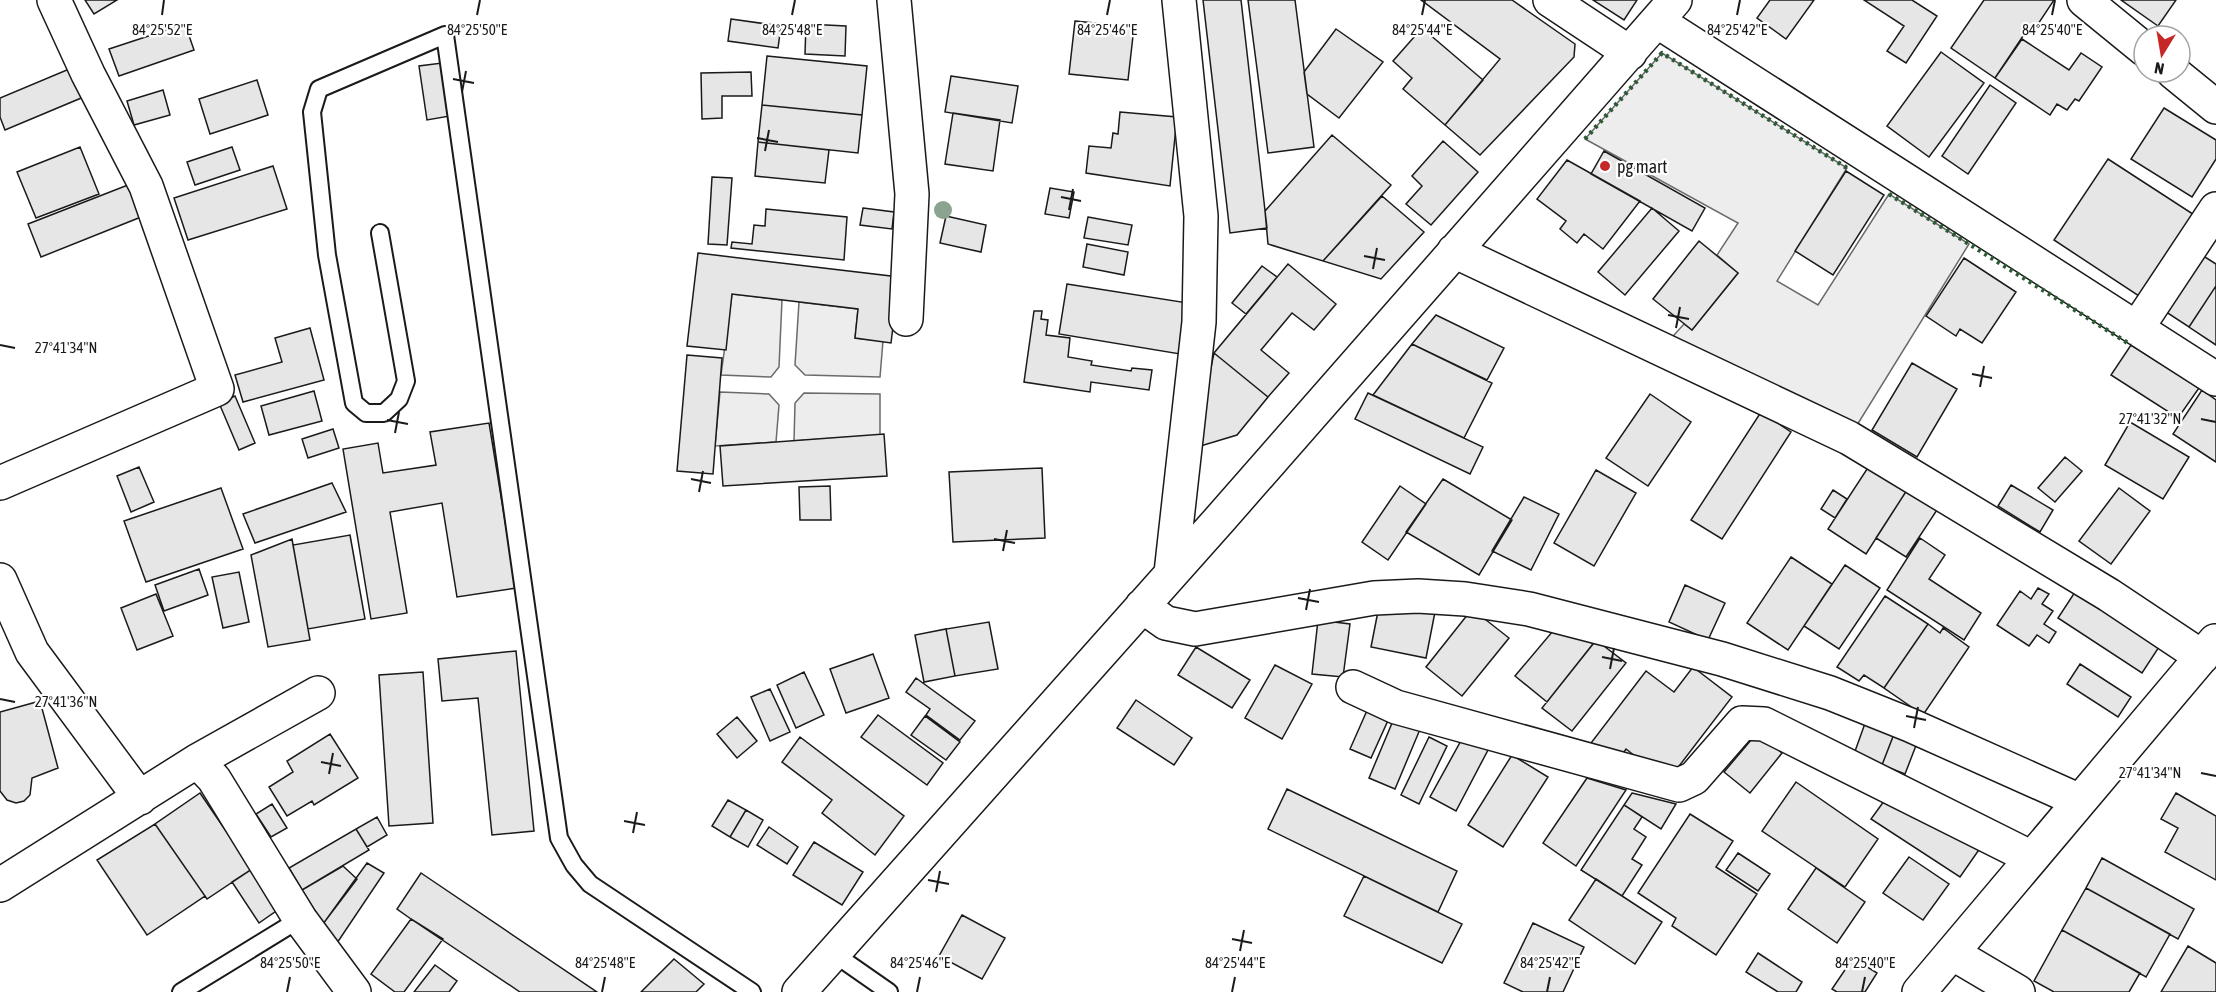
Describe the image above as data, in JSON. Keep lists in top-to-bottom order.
{
  "places": ["pg mart"],
  "north": "bottom",
  "coordinates": [
    "84°25'50\"E",
    "84°25'48\"E",
    "84°25'46\"E",
    "84°25'44\"E",
    "84°25'40\"E",
    "84°25'52\"E",
    "84°25'42\"E",
    "27°41'34\"N",
    "27°41'32\"N",
    "27°41'36\"N"
  ]
}
